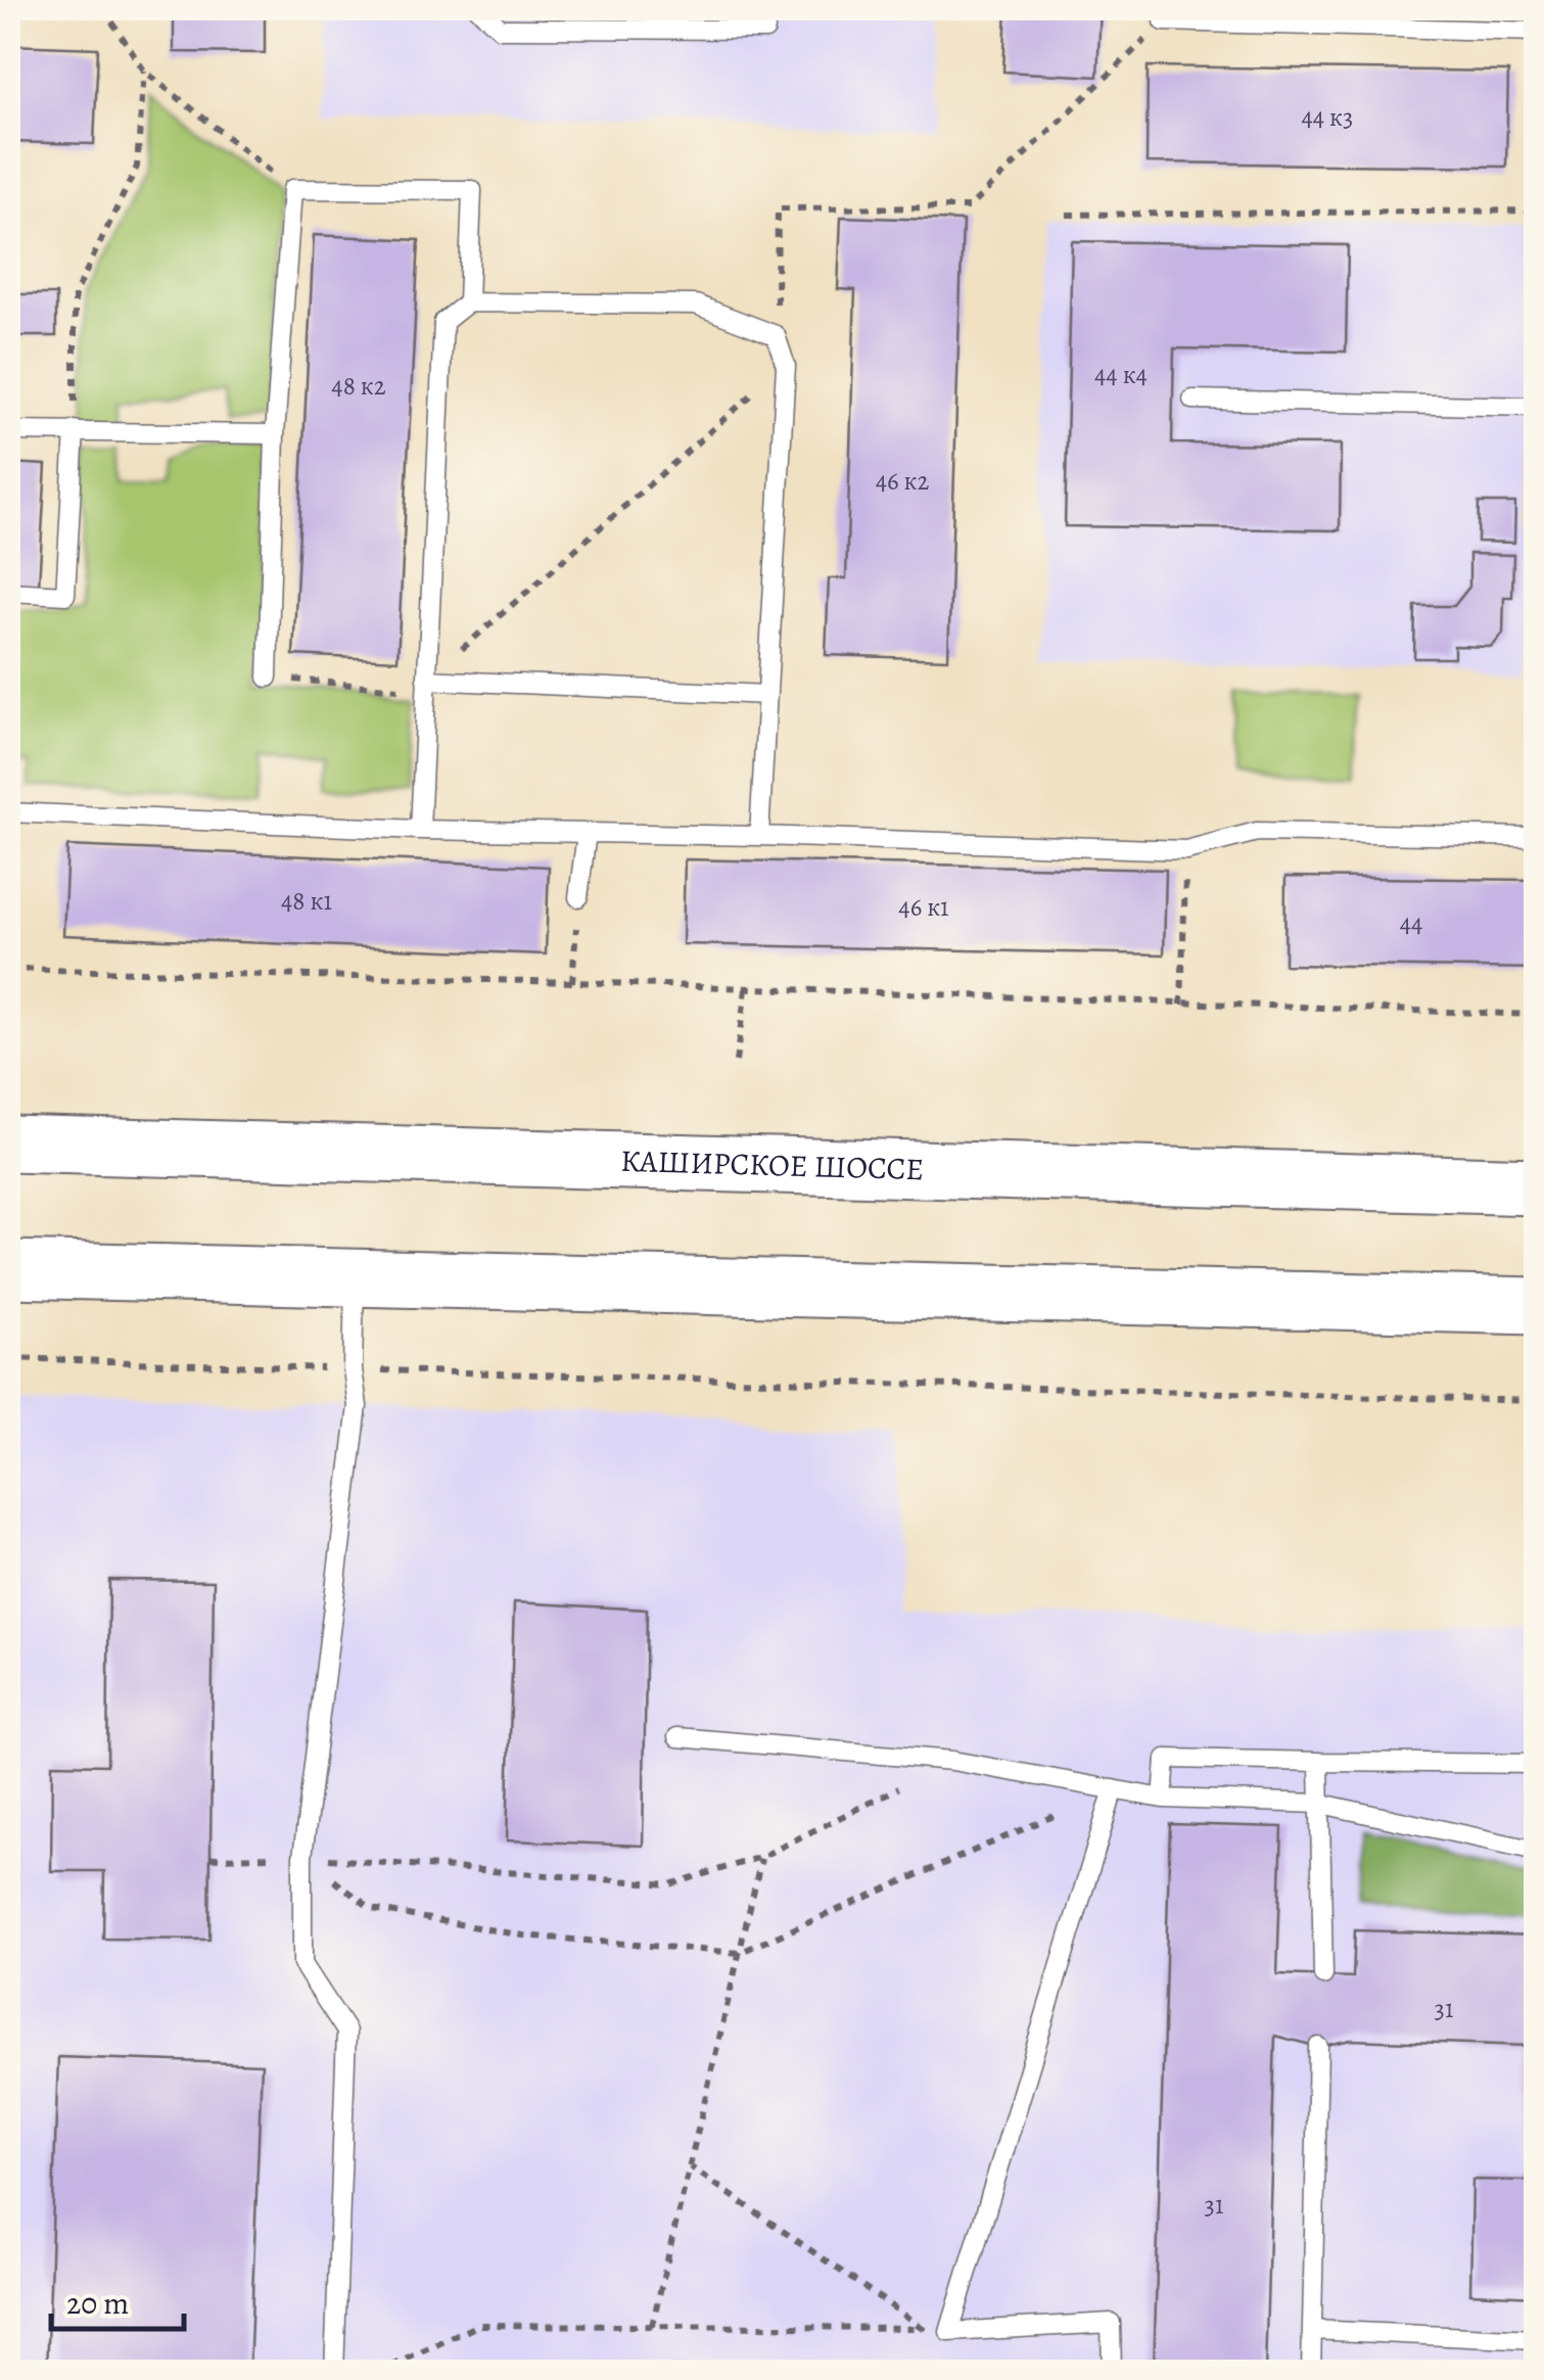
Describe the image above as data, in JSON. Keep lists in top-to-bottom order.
{
  "streets": {
    "main road": ["КАШИРСКОЕ ШОССЕ"]
  },
  "house_numbers": [
    "44 к3",
    "44 к4",
    "48 к2",
    "46 к2",
    "48 к1",
    "46 к1",
    "44",
    "31",
    "31"
  ],
  "scale_bar": "20 m"
}
